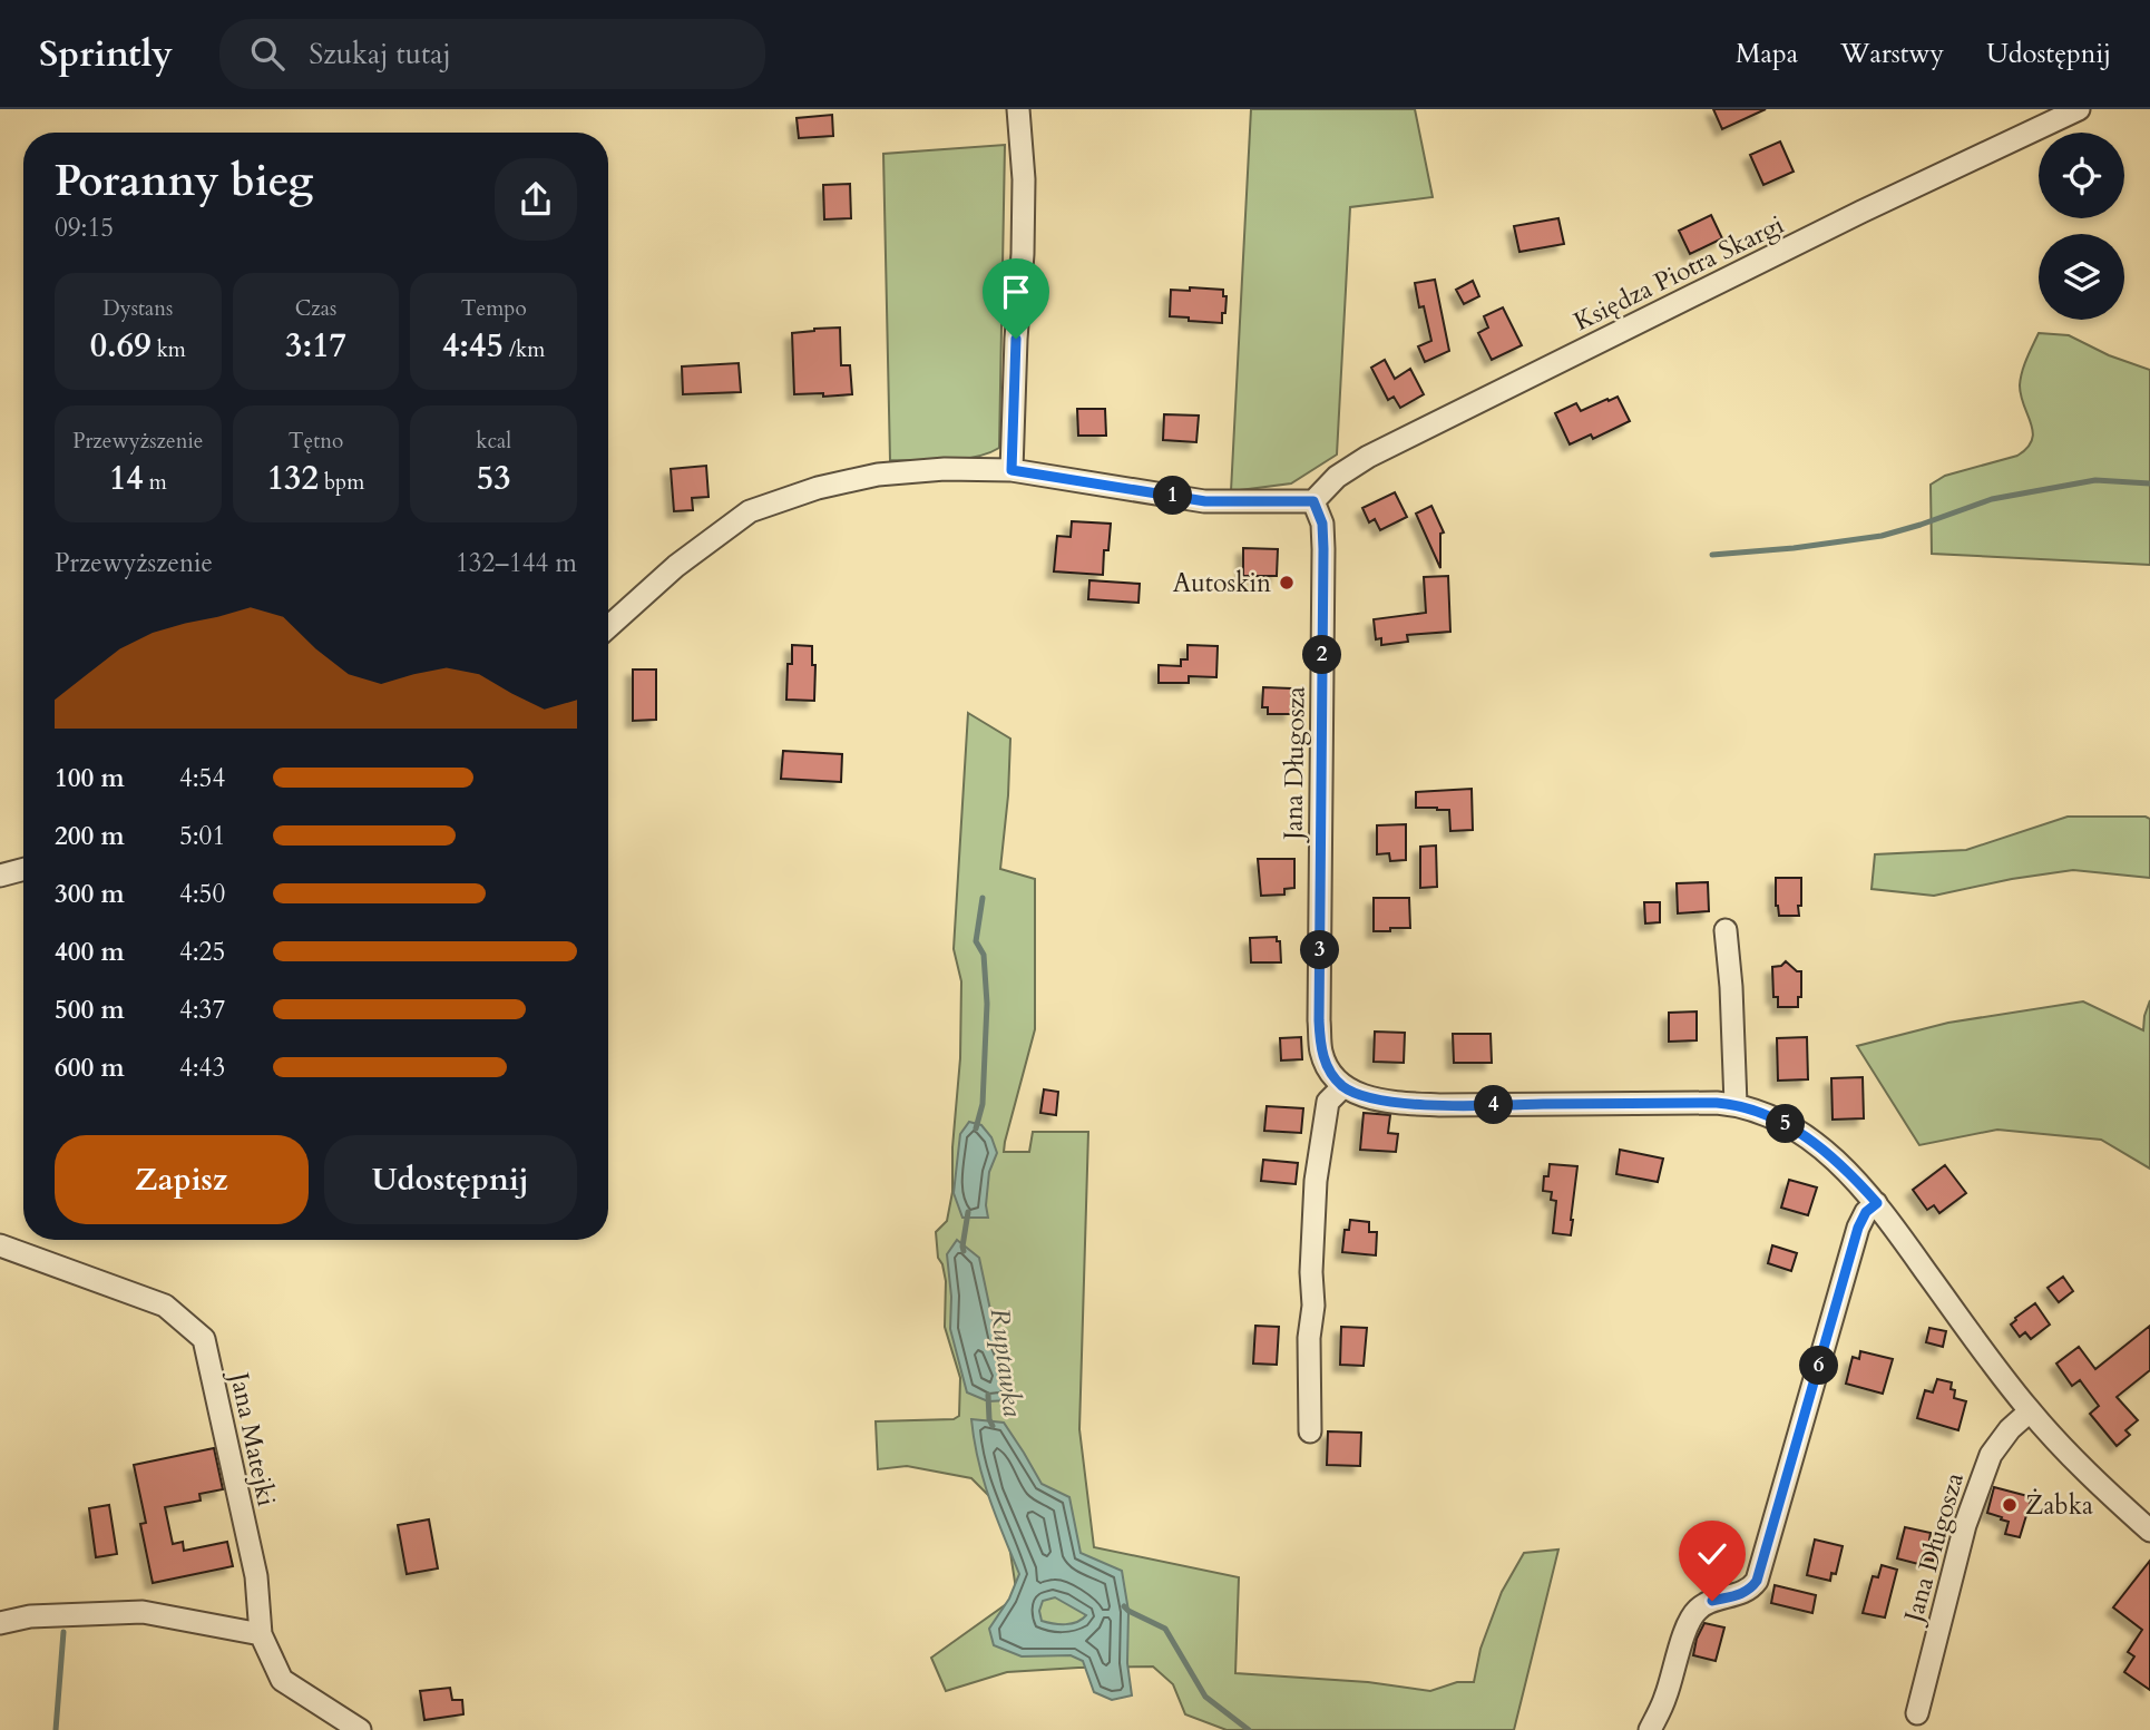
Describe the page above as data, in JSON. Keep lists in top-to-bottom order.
{
  "streets": {
    "street": ["Księdza Piotra Skargi", "Jana Długosza", "Jana Matejki"]
  },
  "crossings": [
    ["Księdza Piotra Skargi", "Jana Długosza"]
  ],
  "water": ["Ruptawka"],
  "places": ["Autoskin", "Żabka"],
  "page": {
    "header": "Sprintly",
    "search": "Szukaj tutaj",
    "nav": ["Mapa", "Warstwy", "Udostępnij"],
    "heading": ["Poranny bieg", "09:15"],
    "stats": [
      ["Dystans", "0.69 km"],
      ["Czas", "3:17"],
      ["Tempo", "4:45 /km"],
      ["Przewyższenie", "14 m"],
      ["Tętno", "132 bpm"],
      ["kcal", "53"]
    ],
    "pins": [
      "1",
      "2",
      "3",
      "4",
      "5",
      "6"
    ],
    "chart": ["Przewyższenie", "132–144 m"],
    "list": [
      {
        "name": "100 m",
        "note": "4:54"
      },
      {
        "name": "200 m",
        "note": "5:01"
      },
      {
        "name": "300 m",
        "note": "4:50"
      },
      {
        "name": "400 m",
        "note": "4:25"
      },
      {
        "name": "500 m",
        "note": "4:37"
      },
      {
        "name": "600 m",
        "note": "4:43"
      }
    ],
    "buttons": ["Zapisz", "Udostępnij"]
  }
}
